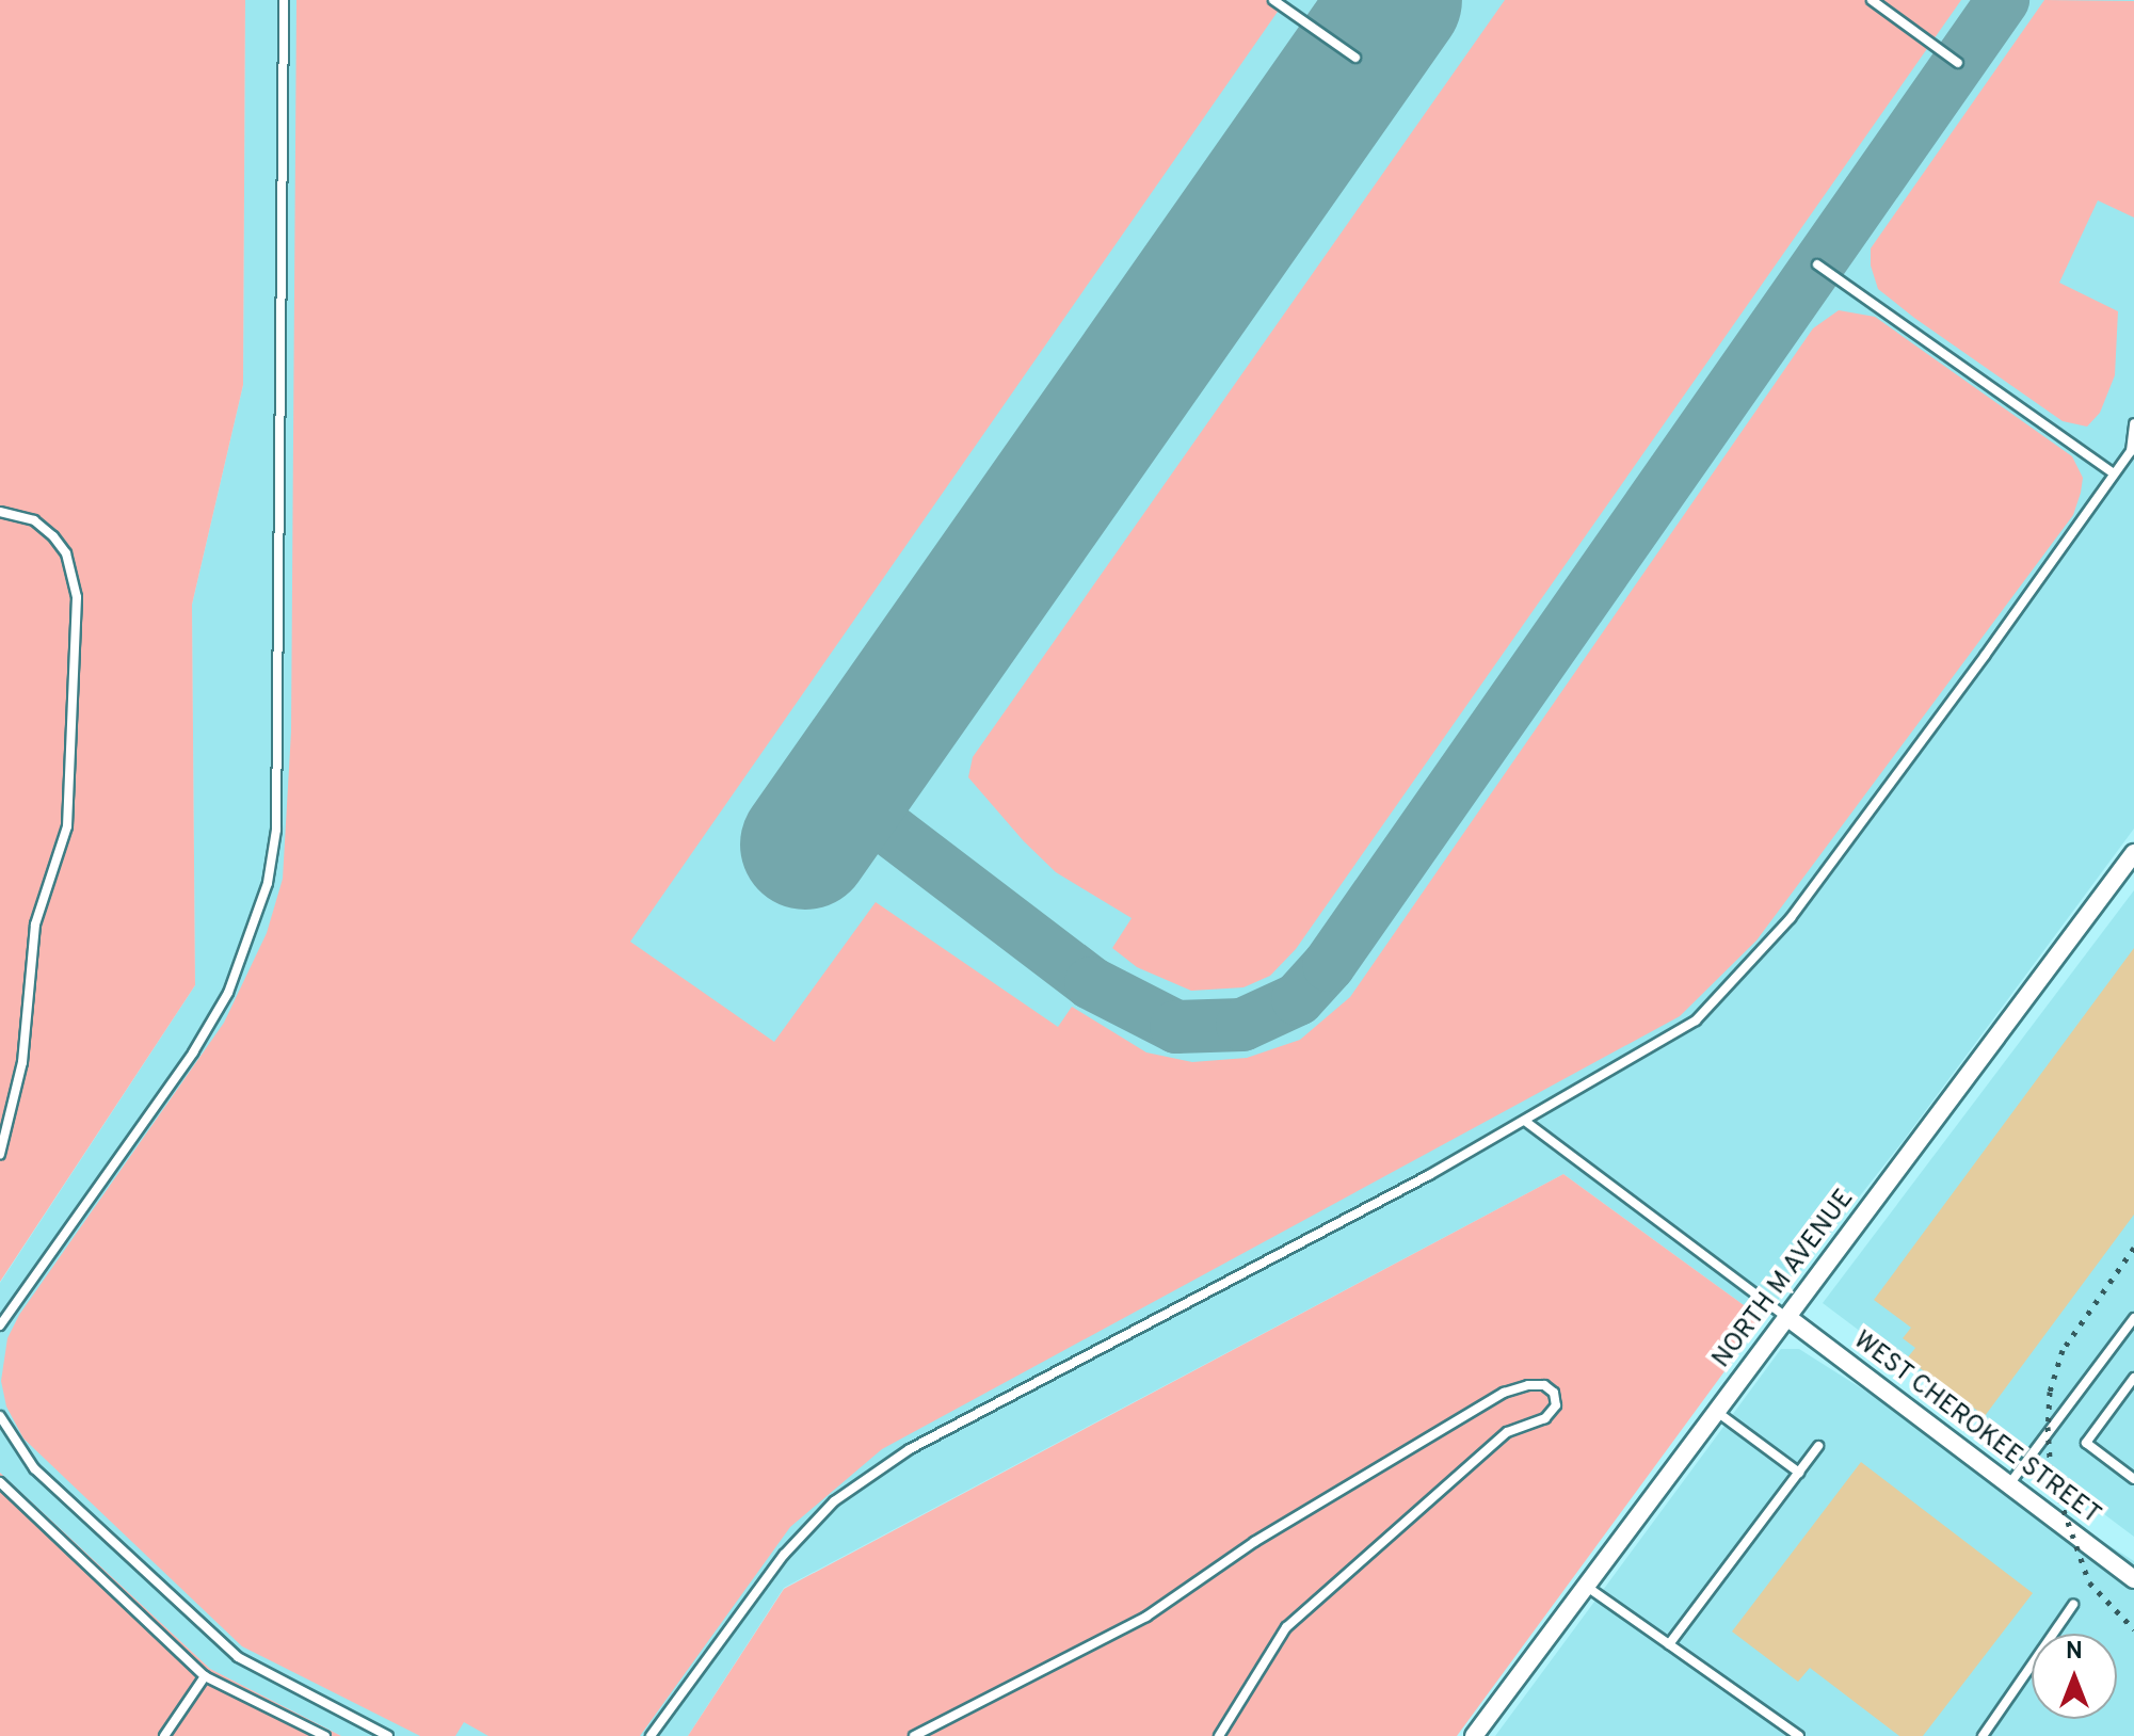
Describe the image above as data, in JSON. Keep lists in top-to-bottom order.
{
  "streets": {
    "street": ["NORTH M AVENUE", "WEST CHEROKEE STREET"]
  },
  "crossings": [
    ["NORTH M AVENUE", "WEST CHEROKEE STREET"]
  ],
  "north": "top"
}
